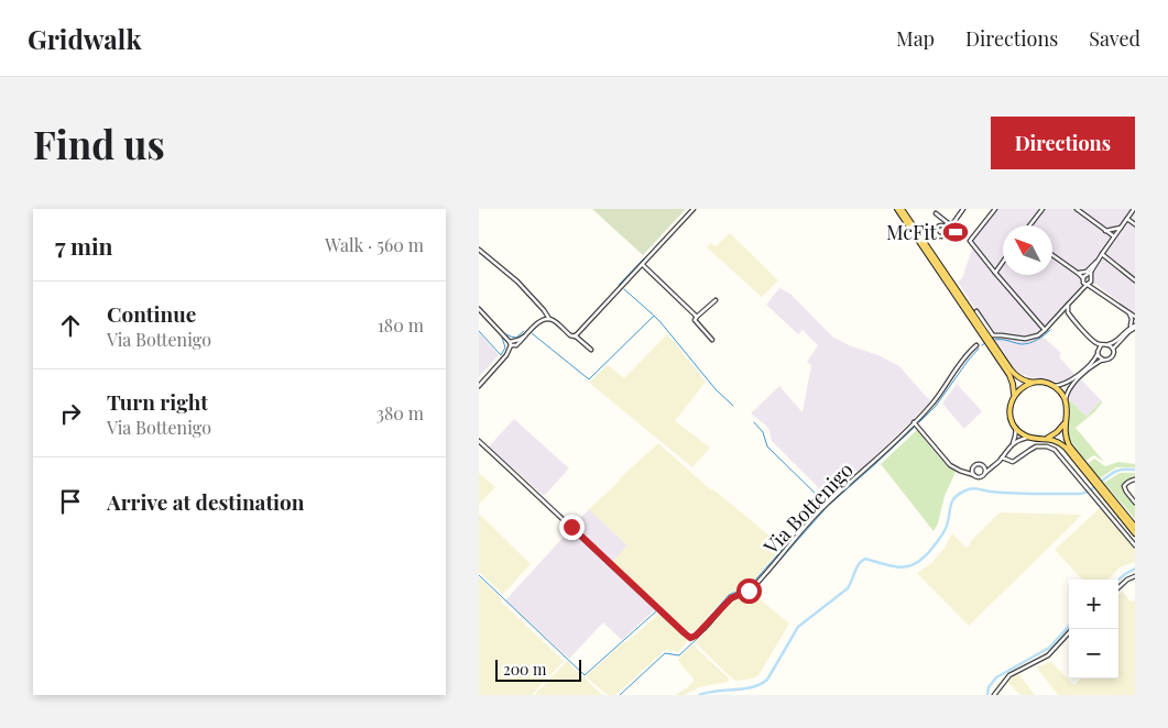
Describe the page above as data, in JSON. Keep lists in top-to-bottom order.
{
  "streets": {
    "street": ["Via Bottenigo"]
  },
  "places": {
    "sports": ["McFit"]
  },
  "scale_bar": "200 m",
  "north": "top left",
  "page": {
    "header": "Gridwalk",
    "nav": ["Map", "Directions", "Saved"],
    "buttons": "Directions",
    "title": "Find us",
    "heading": ["7 min", "Walk · 560 m"],
    "list": [
      ["Continue", "Via Bottenigo", "180 m"],
      ["Turn right", "Via Bottenigo", "380 m"],
      "Arrive at destination"
    ],
    "map_buttons": ["+", "−"],
    "scale": "200 m"
  }
}
